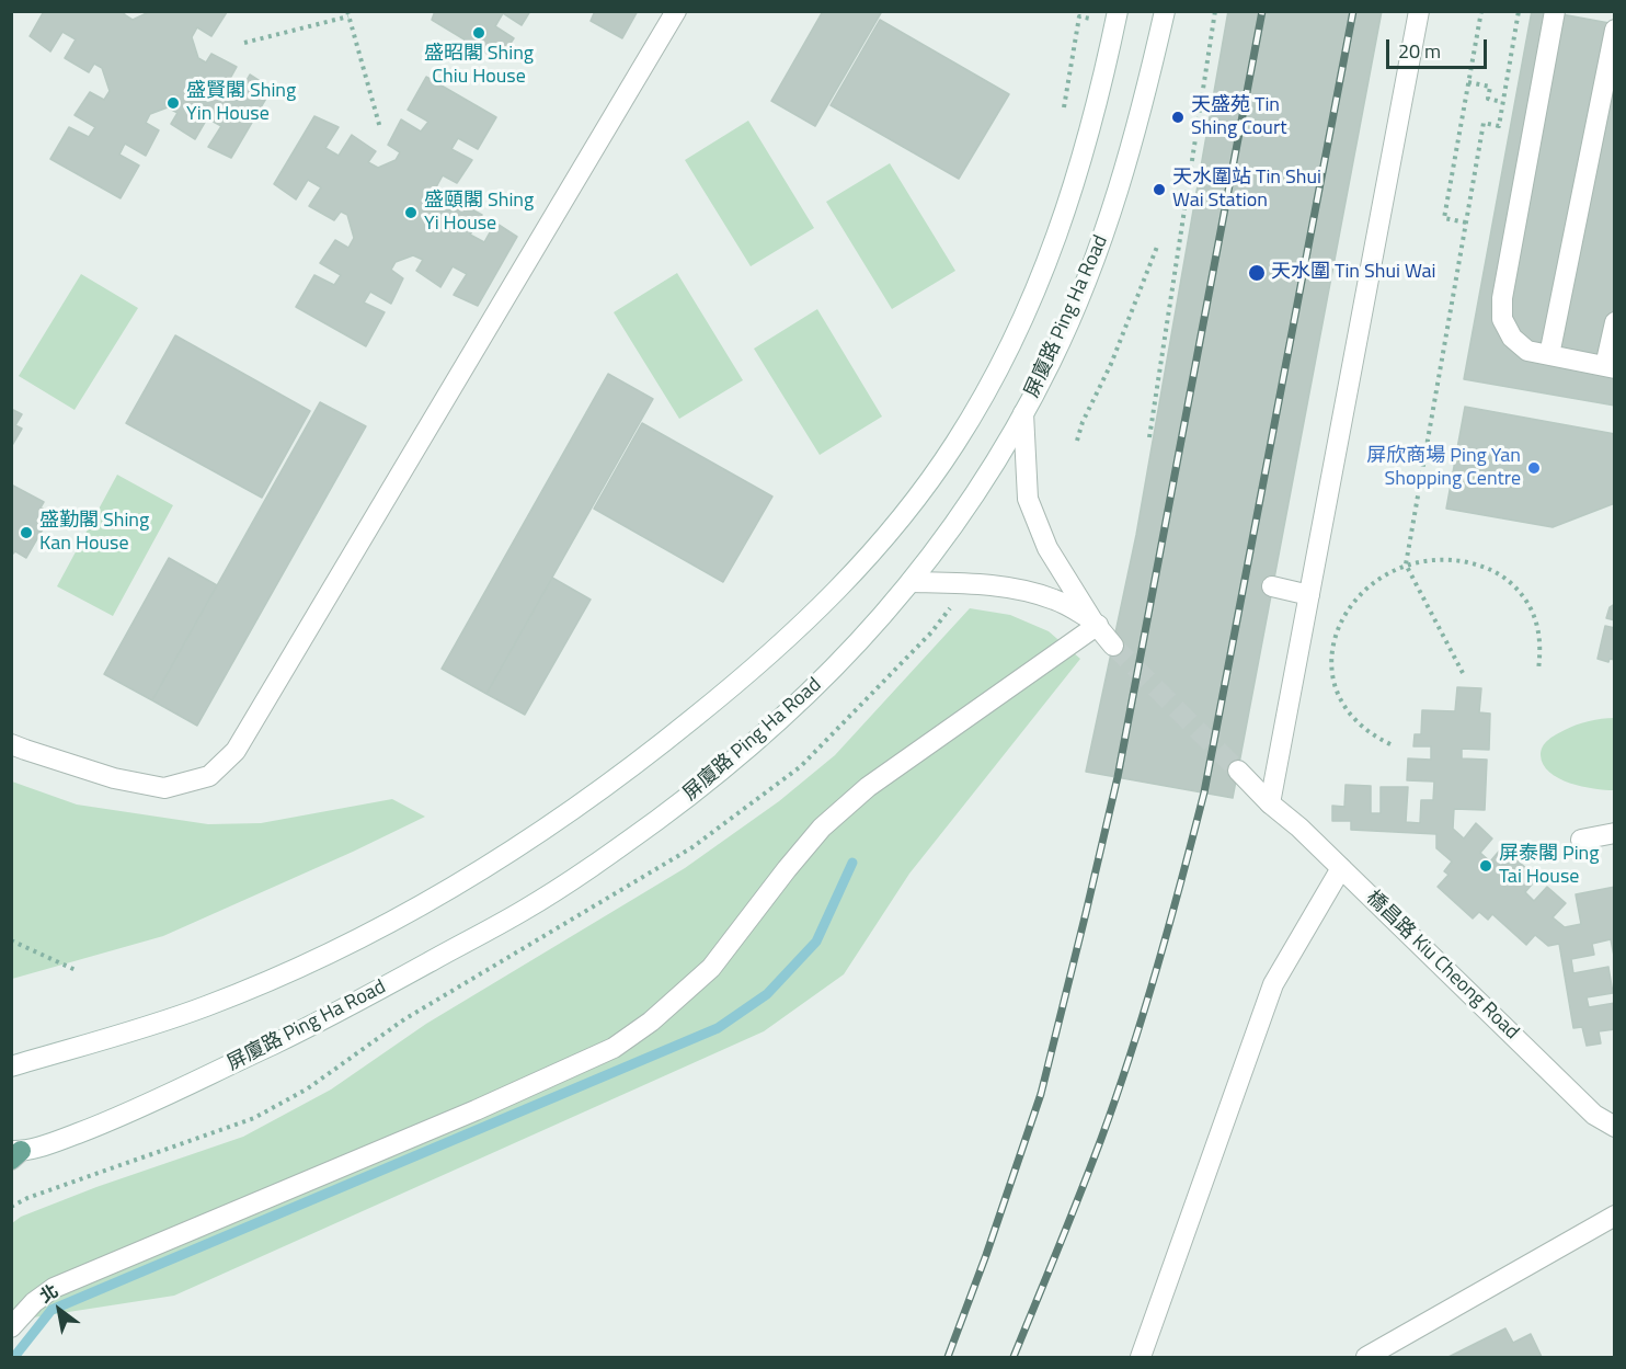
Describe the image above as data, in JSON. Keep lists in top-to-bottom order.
{
  "streets": {
    "main road": ["屏廈路 Ping Ha Road", "橋昌路 Kiu Cheong Road"]
  },
  "places": [
    "盛昭閣 Shing Chiu House",
    "盛賢閣 Shing Yin House",
    "天盛苑 Tin Shing Court",
    "天水圍站 Tin Shui Wai Station",
    "盛頤閣 Shing Yi House",
    "天水圍 Tin Shui Wai",
    "屏欣商場 Ping Yan Shopping Centre",
    "盛勤閣 Shing Kan House",
    "屏泰閣 Ping Tai House"
  ],
  "scale_bar": "20 m",
  "north": "top left"
}
